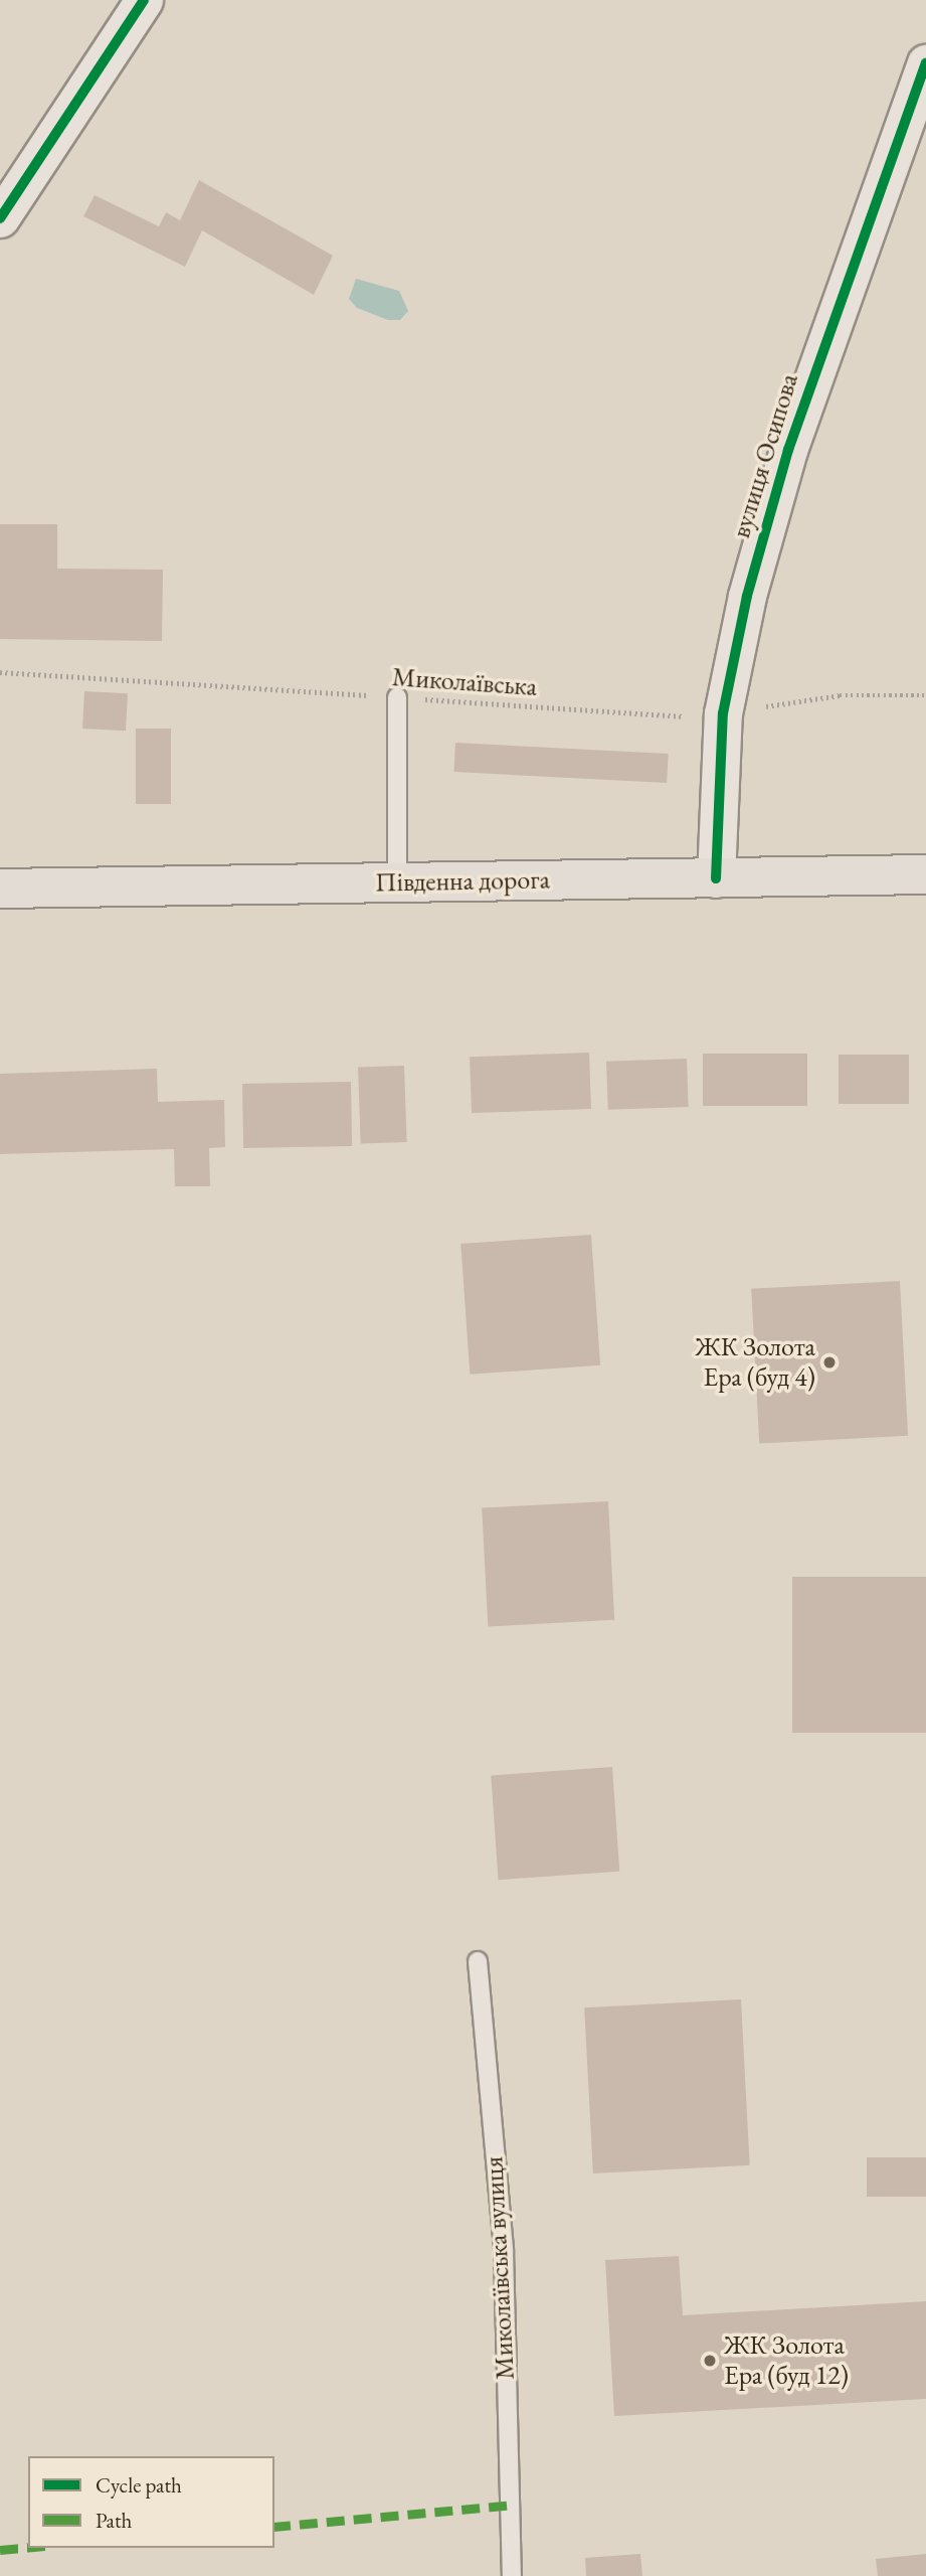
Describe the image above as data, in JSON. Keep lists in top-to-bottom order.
{
  "streets": {
    "highway": ["Південна дорога"],
    "street": ["вулиця Осипова"],
    "lane": ["Миколаївська вулиця"],
    "path": ["Миколаївська"]
  },
  "crossings": [
    ["вулиця Осипова", "Миколаївська"],
    ["вулиця Осипова", "Південна дорога"]
  ],
  "places": ["ЖК Золота Ера (буд 4)", "ЖК Золота Ера (буд 12)"],
  "legend": ["Cycle path", "Path"]
}
